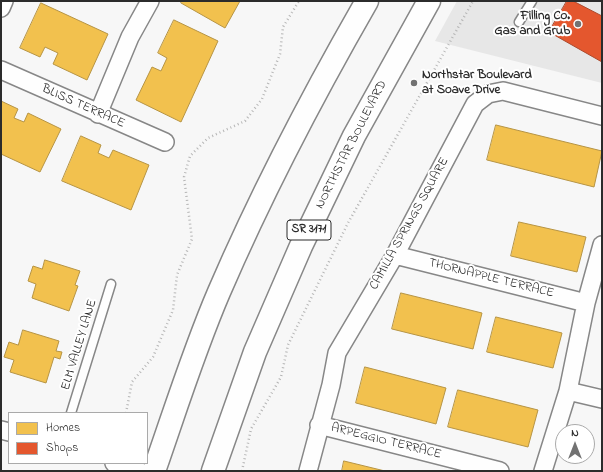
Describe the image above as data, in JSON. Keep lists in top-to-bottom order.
{
  "streets": {
    "main road": ["NORTHSTAR BOULEVARD", "SR 3171"],
    "street": [
      "BLISS TERRACE",
      "CAMILLA SPRINGS SQUARE",
      "THORNAPPLE TERRACE",
      "ARPEGGIO TERRACE"
    ],
    "lane": ["ELM VALLEY LANE"]
  },
  "crossings": [
    ["CAMILLA SPRINGS SQUARE", "THORNAPPLE TERRACE"],
    ["CAMILLA SPRINGS SQUARE", "ARPEGGIO TERRACE"]
  ],
  "places": ["Filling Co. Gas and Grub", "Northstar Boulevard at Soave Drive"],
  "legend": ["Homes", "Shops"],
  "north": "top"
}
